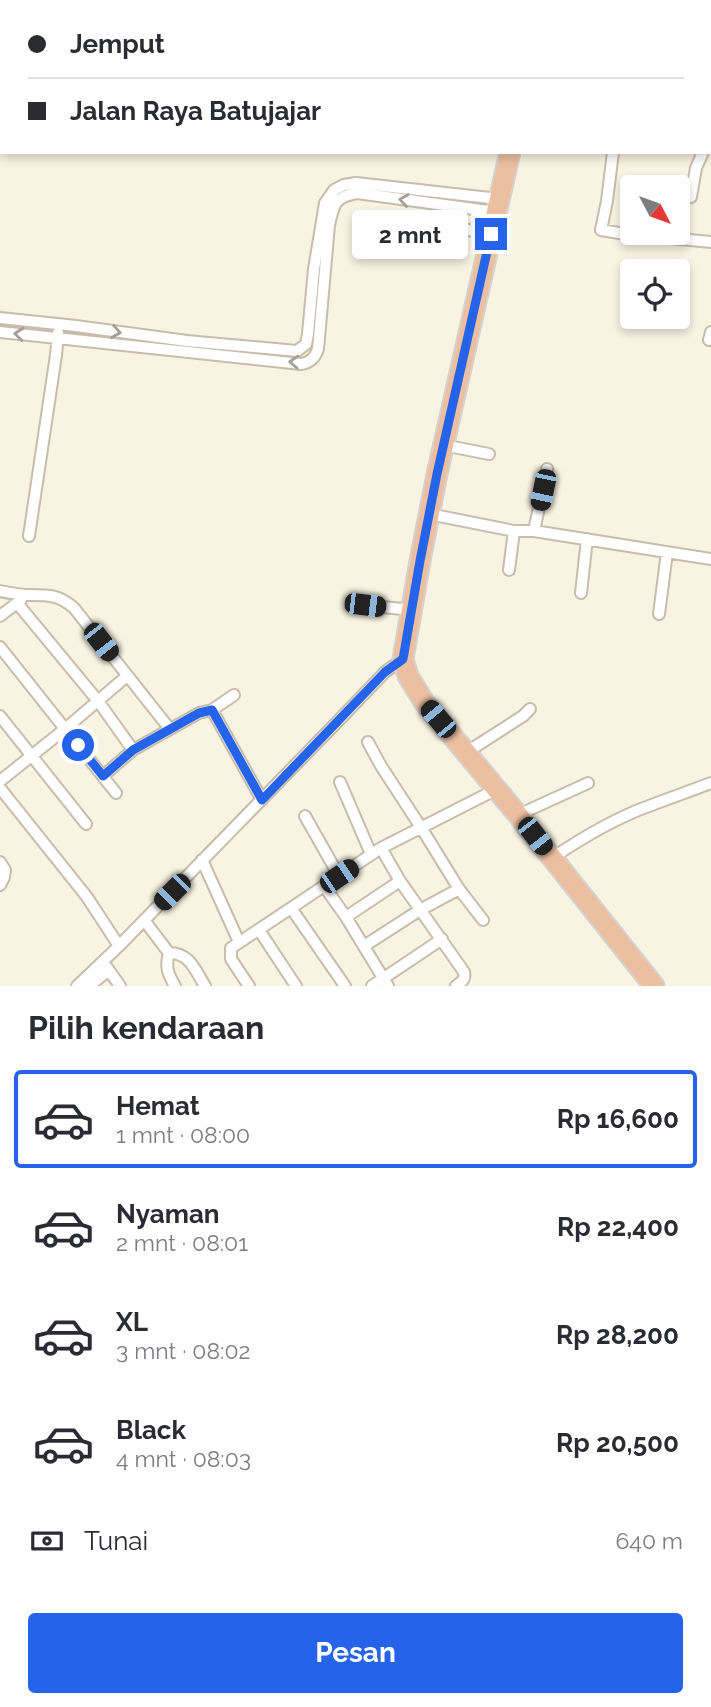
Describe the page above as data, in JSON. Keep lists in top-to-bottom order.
{
  "north": "bottom right",
  "page": {
    "banner": ["Jemput", "Jalan Raya Batujajar"],
    "bubble": "2 mnt",
    "heading": "Pilih kendaraan",
    "list": [
      {
        "name": "Hemat",
        "note": "1 mnt · 08:00",
        "value": "Rp 16,600"
      },
      {
        "name": "Nyaman",
        "note": "2 mnt · 08:01",
        "value": "Rp 22,400"
      },
      {
        "name": "XL",
        "note": "3 mnt · 08:02",
        "value": "Rp 28,200"
      },
      {
        "name": "Black",
        "note": "4 mnt · 08:03",
        "value": "Rp 20,500"
      }
    ],
    "pay": ["Tunai", "640 m"],
    "buttons": "Pesan"
  }
}
